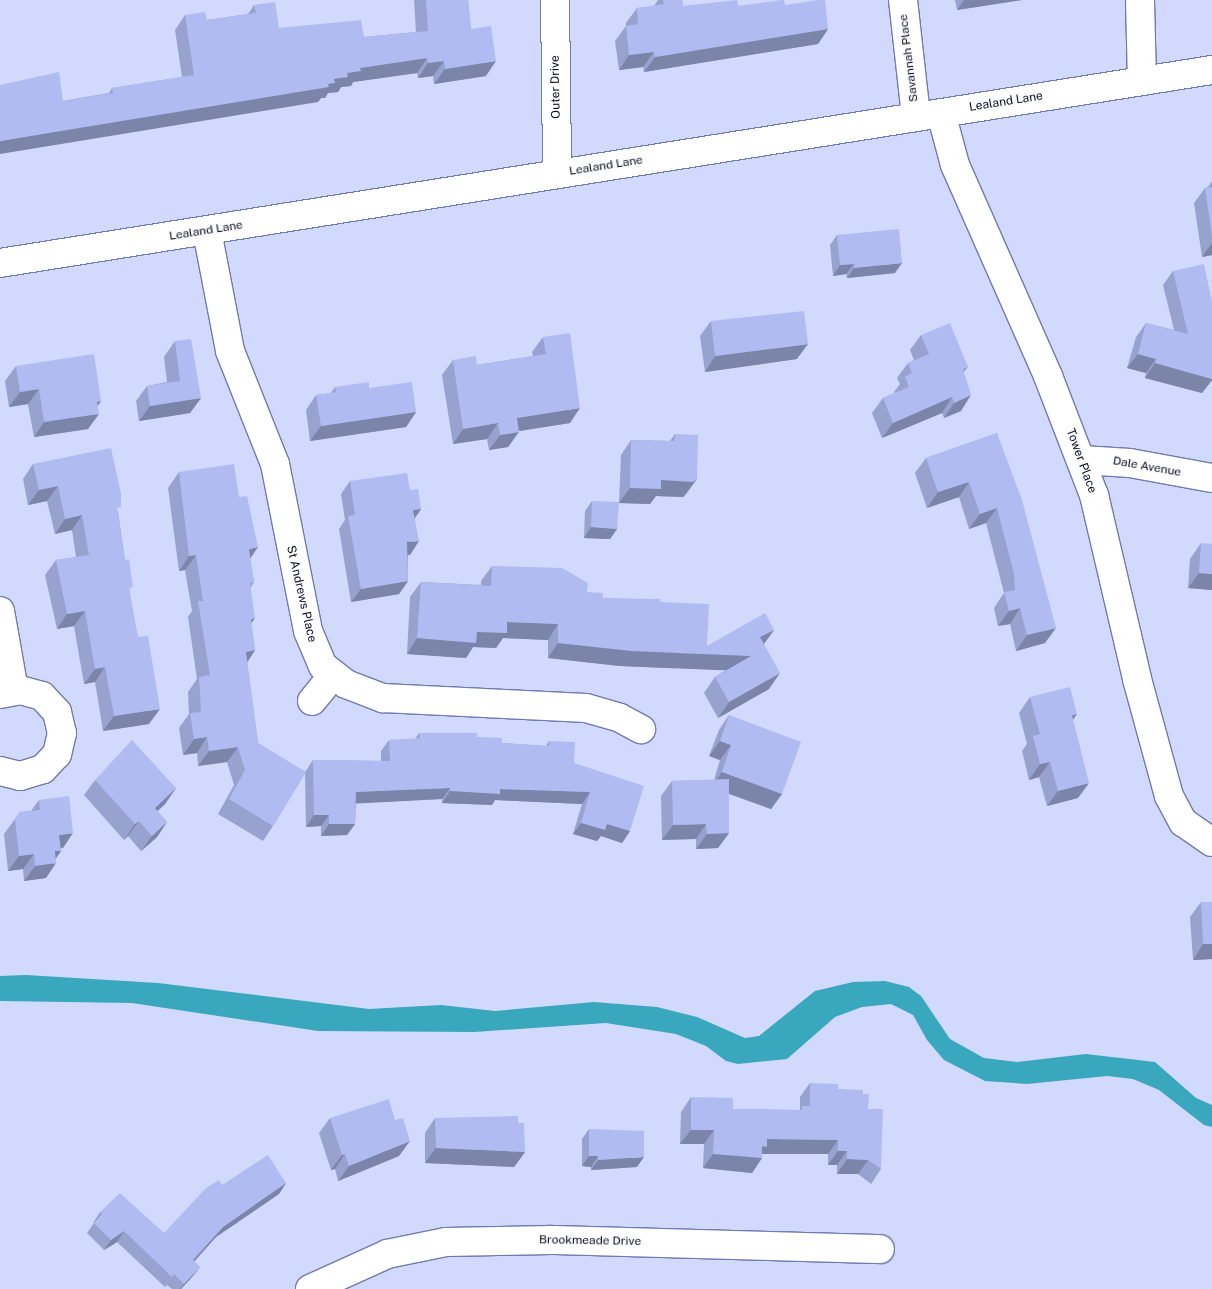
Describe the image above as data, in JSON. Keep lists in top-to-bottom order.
{
  "streets": {
    "street": [
      "Savannah Place",
      "Outer Drive",
      "Lealand Lane",
      "Tower Place",
      "Dale Avenue",
      "St Andrews Place",
      "Brookmeade Drive"
    ]
  },
  "crossings": [
    ["Savannah Place", "Lealand Lane"],
    ["Savannah Place", "Tower Place"],
    ["Outer Drive", "Lealand Lane"],
    ["Lealand Lane", "Tower Place"],
    ["Lealand Lane", "St Andrews Place"],
    ["Tower Place", "Dale Avenue"]
  ]
}
